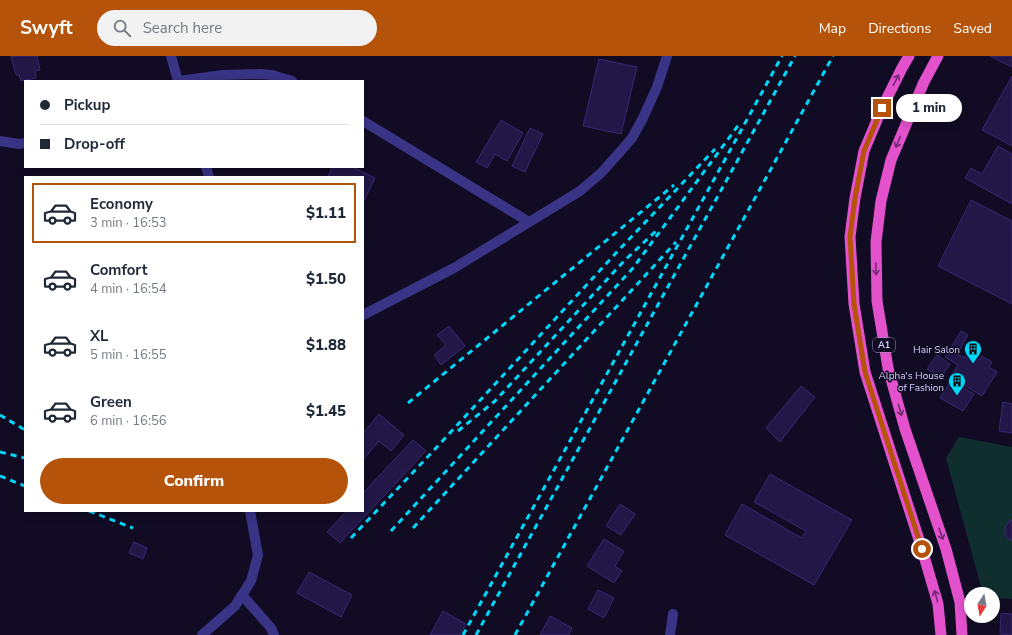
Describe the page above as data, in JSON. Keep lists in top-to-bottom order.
{
  "streets": {
    "highway": ["A1"]
  },
  "places": {
    "building": ["Hair Salon", "Alpha's House of Fashion"]
  },
  "north": "bottom",
  "page": {
    "header": "Swyft",
    "search": "Search here",
    "nav": ["Map", "Directions", "Saved"],
    "banner": ["Pickup", "Drop-off"],
    "bubble": "1 min",
    "list": [
      {
        "name": "Economy",
        "note": "3 min · 16:53",
        "value": "$1.11"
      },
      {
        "name": "Comfort",
        "note": "4 min · 16:54",
        "value": "$1.50"
      },
      {
        "name": "XL",
        "note": "5 min · 16:55",
        "value": "$1.88"
      },
      {
        "name": "Green",
        "note": "6 min · 16:56",
        "value": "$1.45"
      }
    ],
    "buttons": "Confirm"
  }
}
